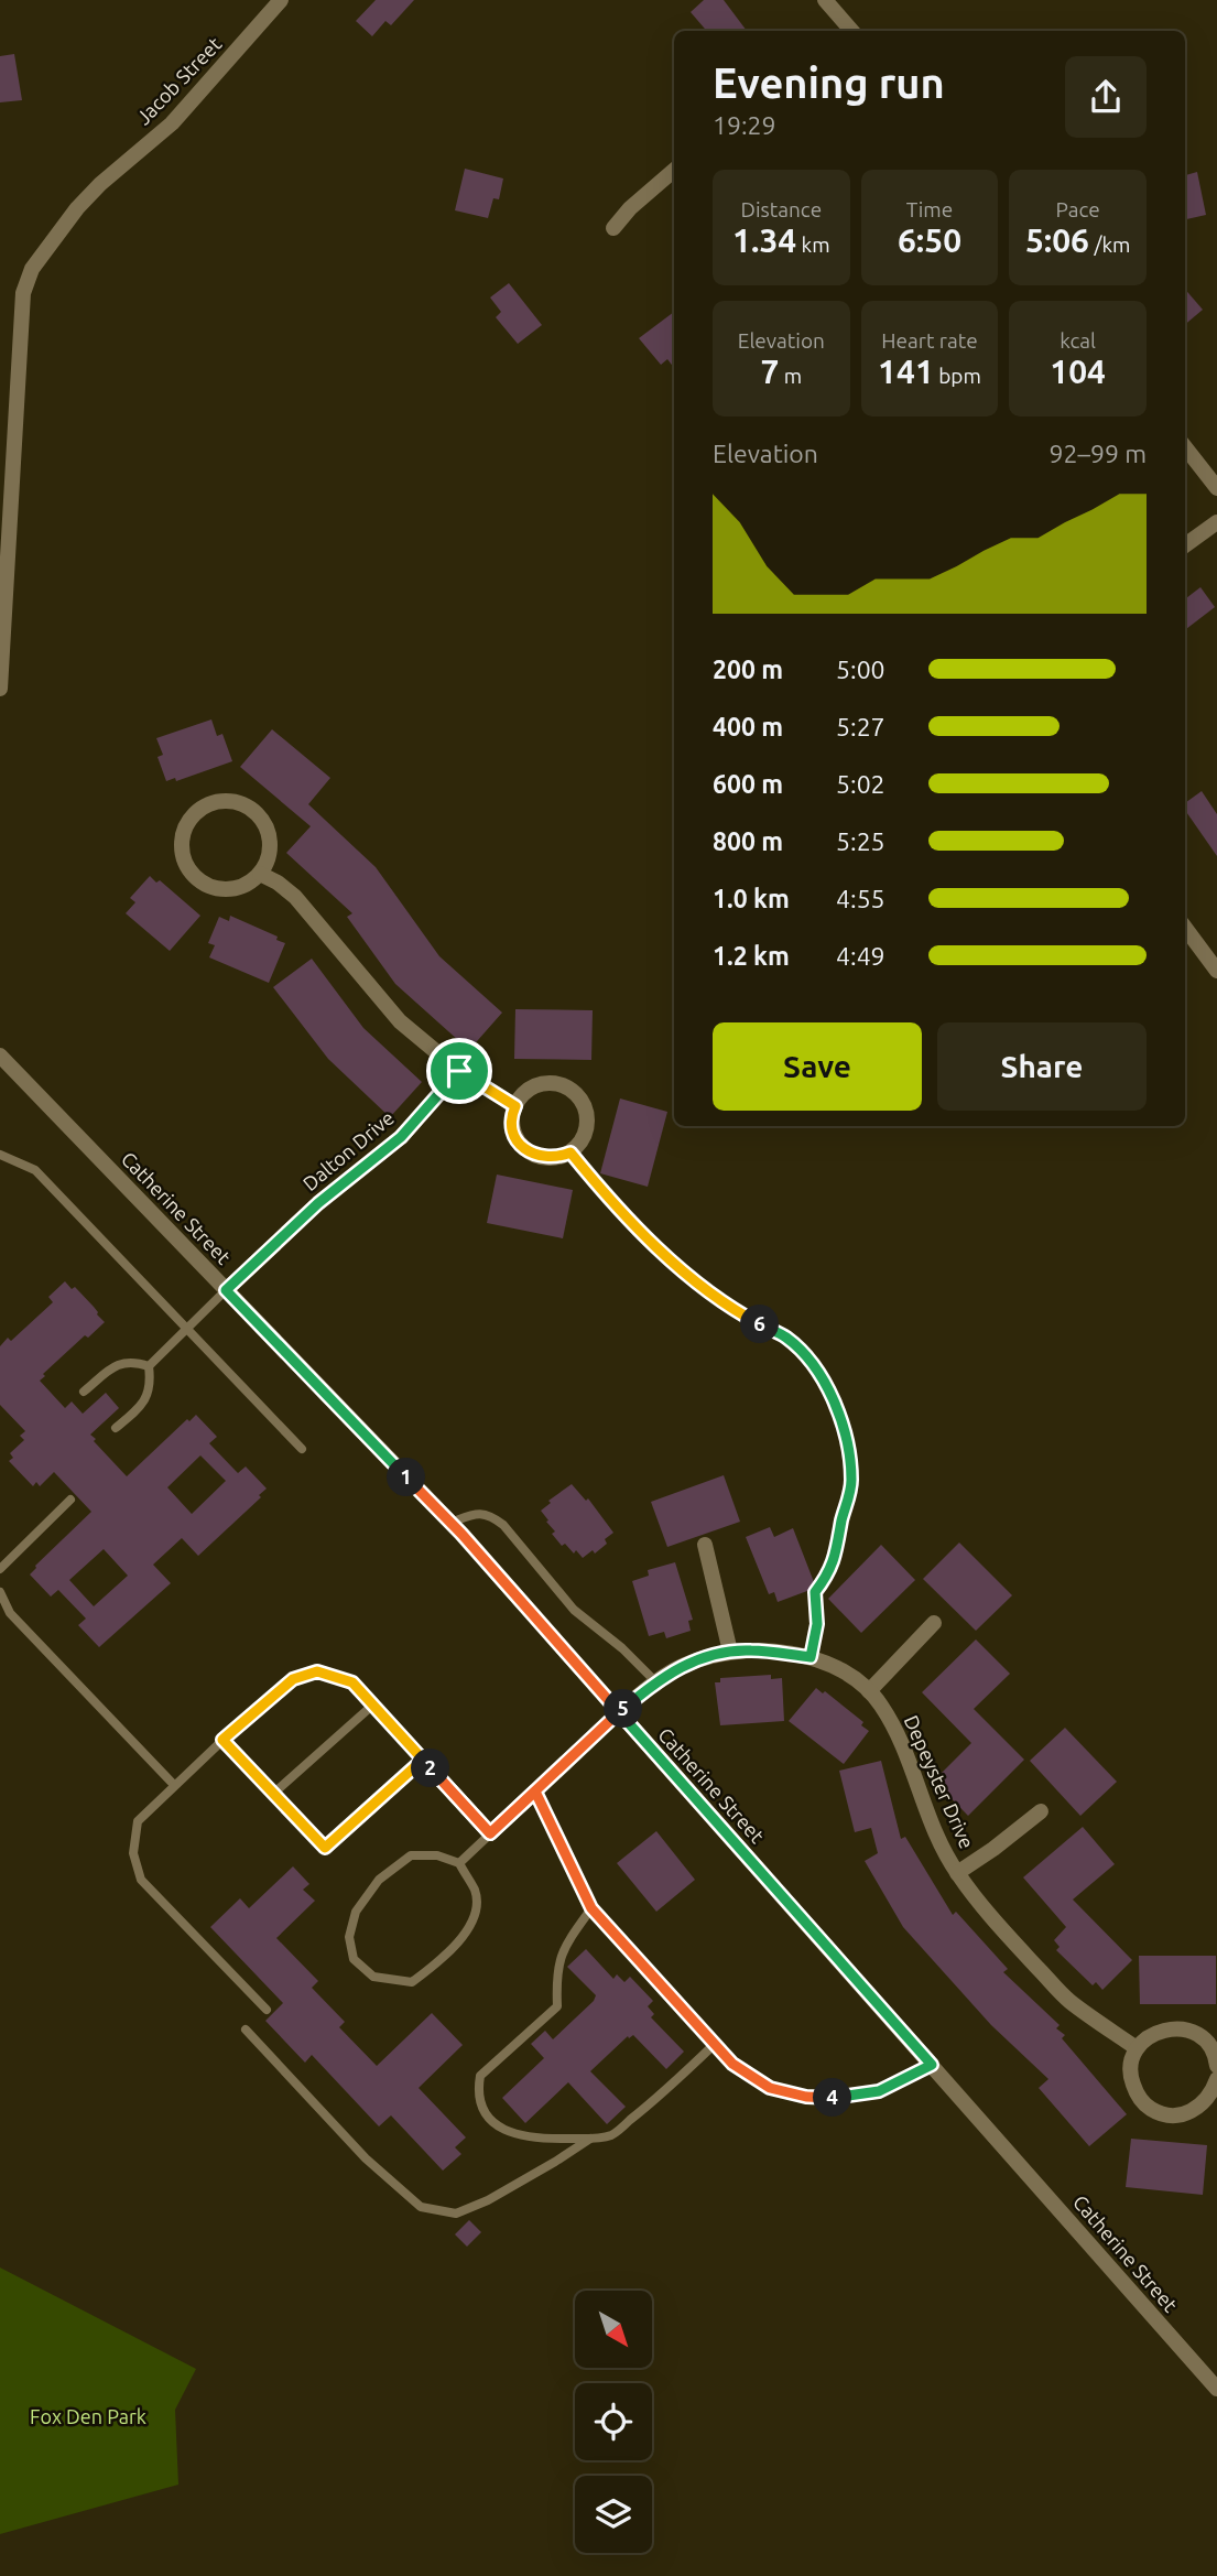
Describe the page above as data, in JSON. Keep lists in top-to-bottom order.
{
  "streets": {
    "street": [
      "Jacob Street",
      "Dalton Drive",
      "Catherine Street",
      "Depeyster Drive"
    ]
  },
  "crossings": [
    ["Dalton Drive", "Catherine Street"],
    ["Catherine Street", "Depeyster Drive"]
  ],
  "parks": ["Fox Den Park"],
  "north": "bottom right",
  "page": {
    "heading": ["Evening run", "19:29"],
    "stats": [
      ["Distance", "1.34 km"],
      ["Time", "6:50"],
      ["Pace", "5:06 /km"],
      ["Elevation", "7 m"],
      ["Heart rate", "141 bpm"],
      ["kcal", "104"]
    ],
    "chart": ["Elevation", "92–99 m"],
    "list": [
      {
        "name": "200 m",
        "note": "5:00"
      },
      {
        "name": "400 m",
        "note": "5:27"
      },
      {
        "name": "600 m",
        "note": "5:02"
      },
      {
        "name": "800 m",
        "note": "5:25"
      },
      {
        "name": "1.0 km",
        "note": "4:55"
      },
      {
        "name": "1.2 km",
        "note": "4:49"
      }
    ],
    "buttons": ["Save", "Share"],
    "pins": [
      "6",
      "1",
      "5",
      "2",
      "4"
    ]
  }
}
